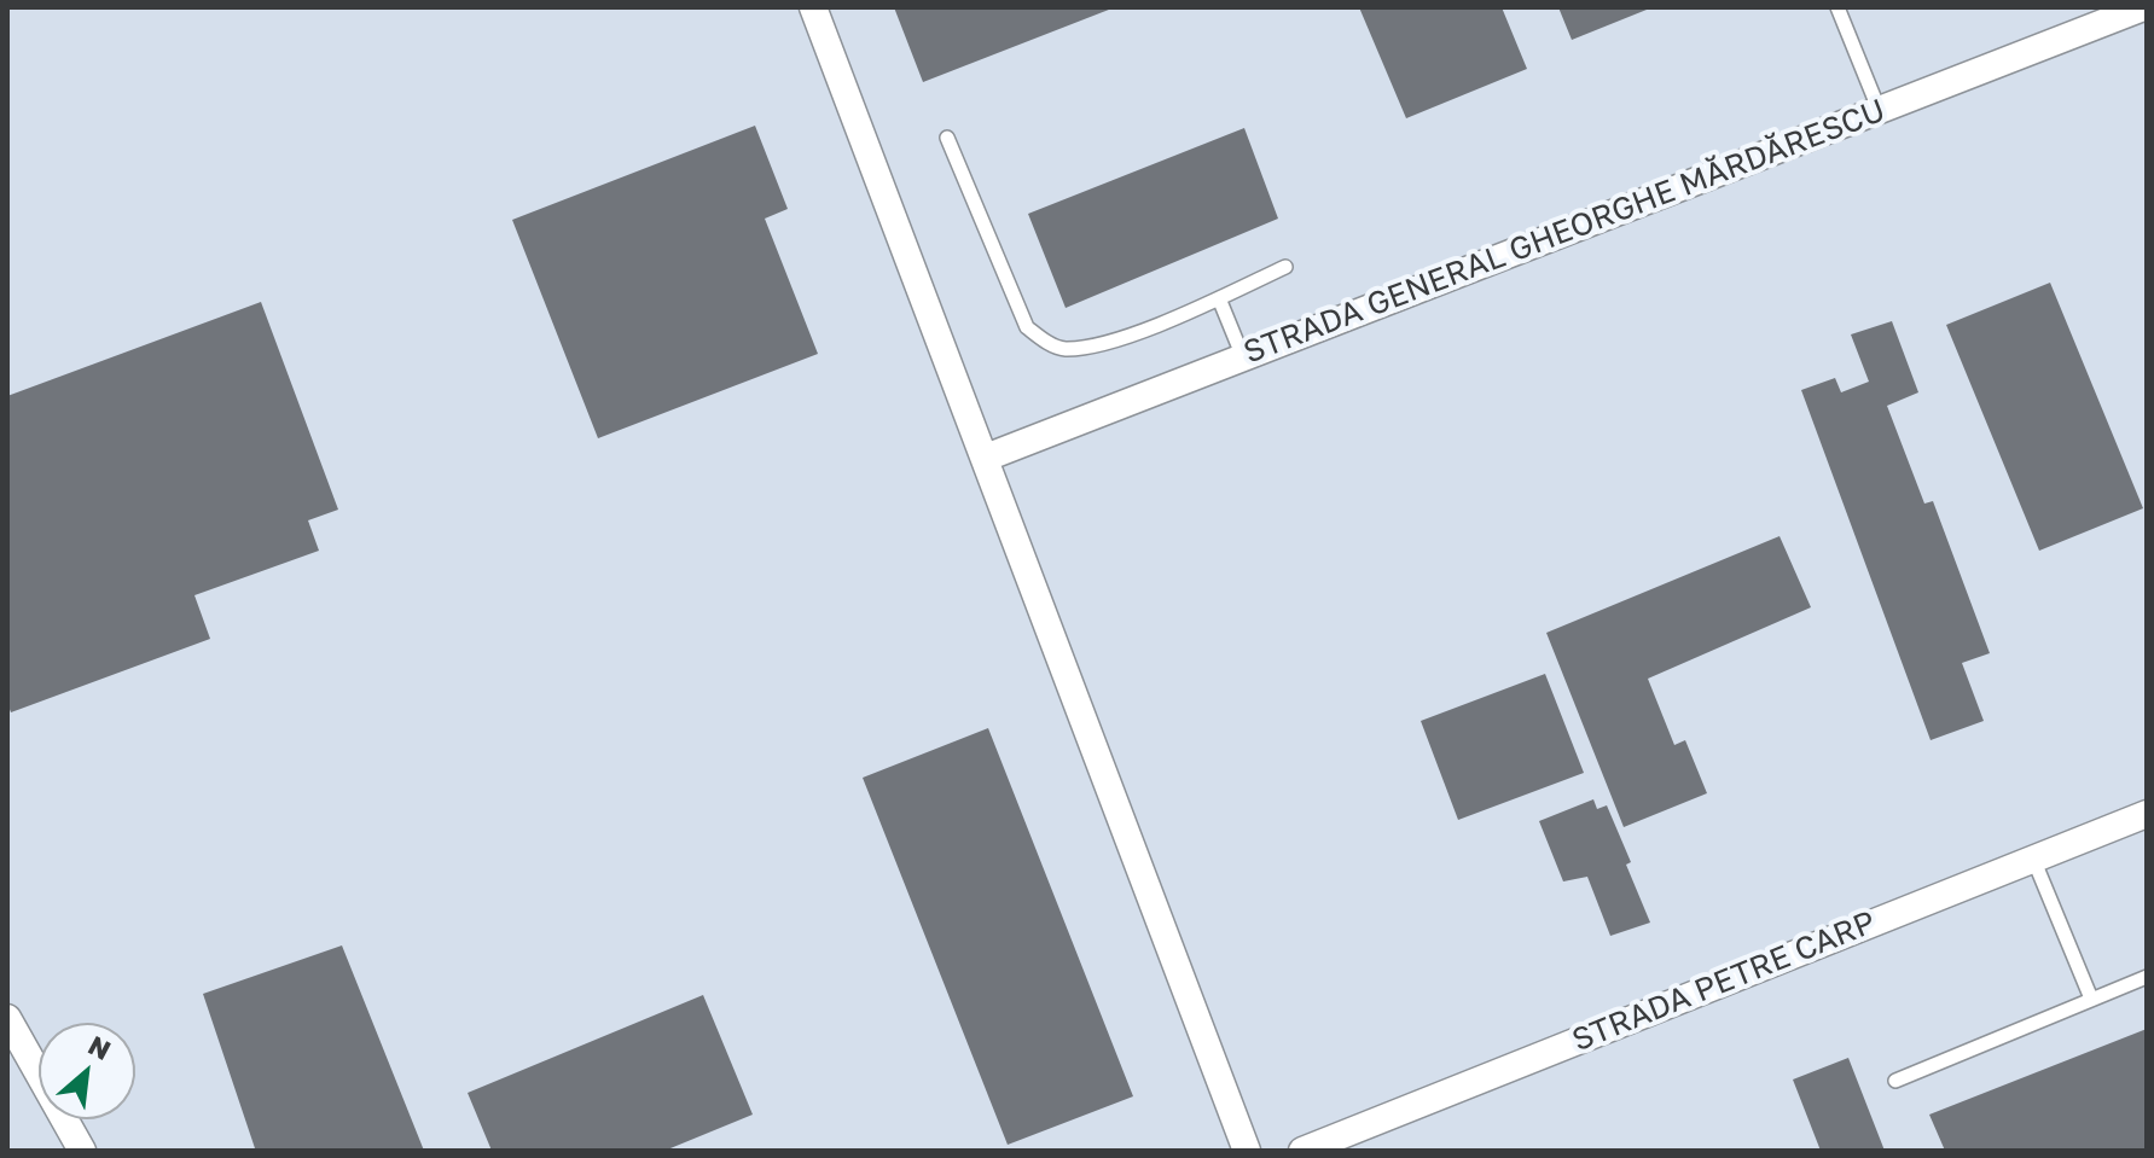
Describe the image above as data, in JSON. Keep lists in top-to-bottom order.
{
  "streets": {
    "street": ["STRADA GENERAL GHEORGHE MĂRDĂRESCU", "STRADA PETRE CARP"]
  },
  "north": "top right"
}
